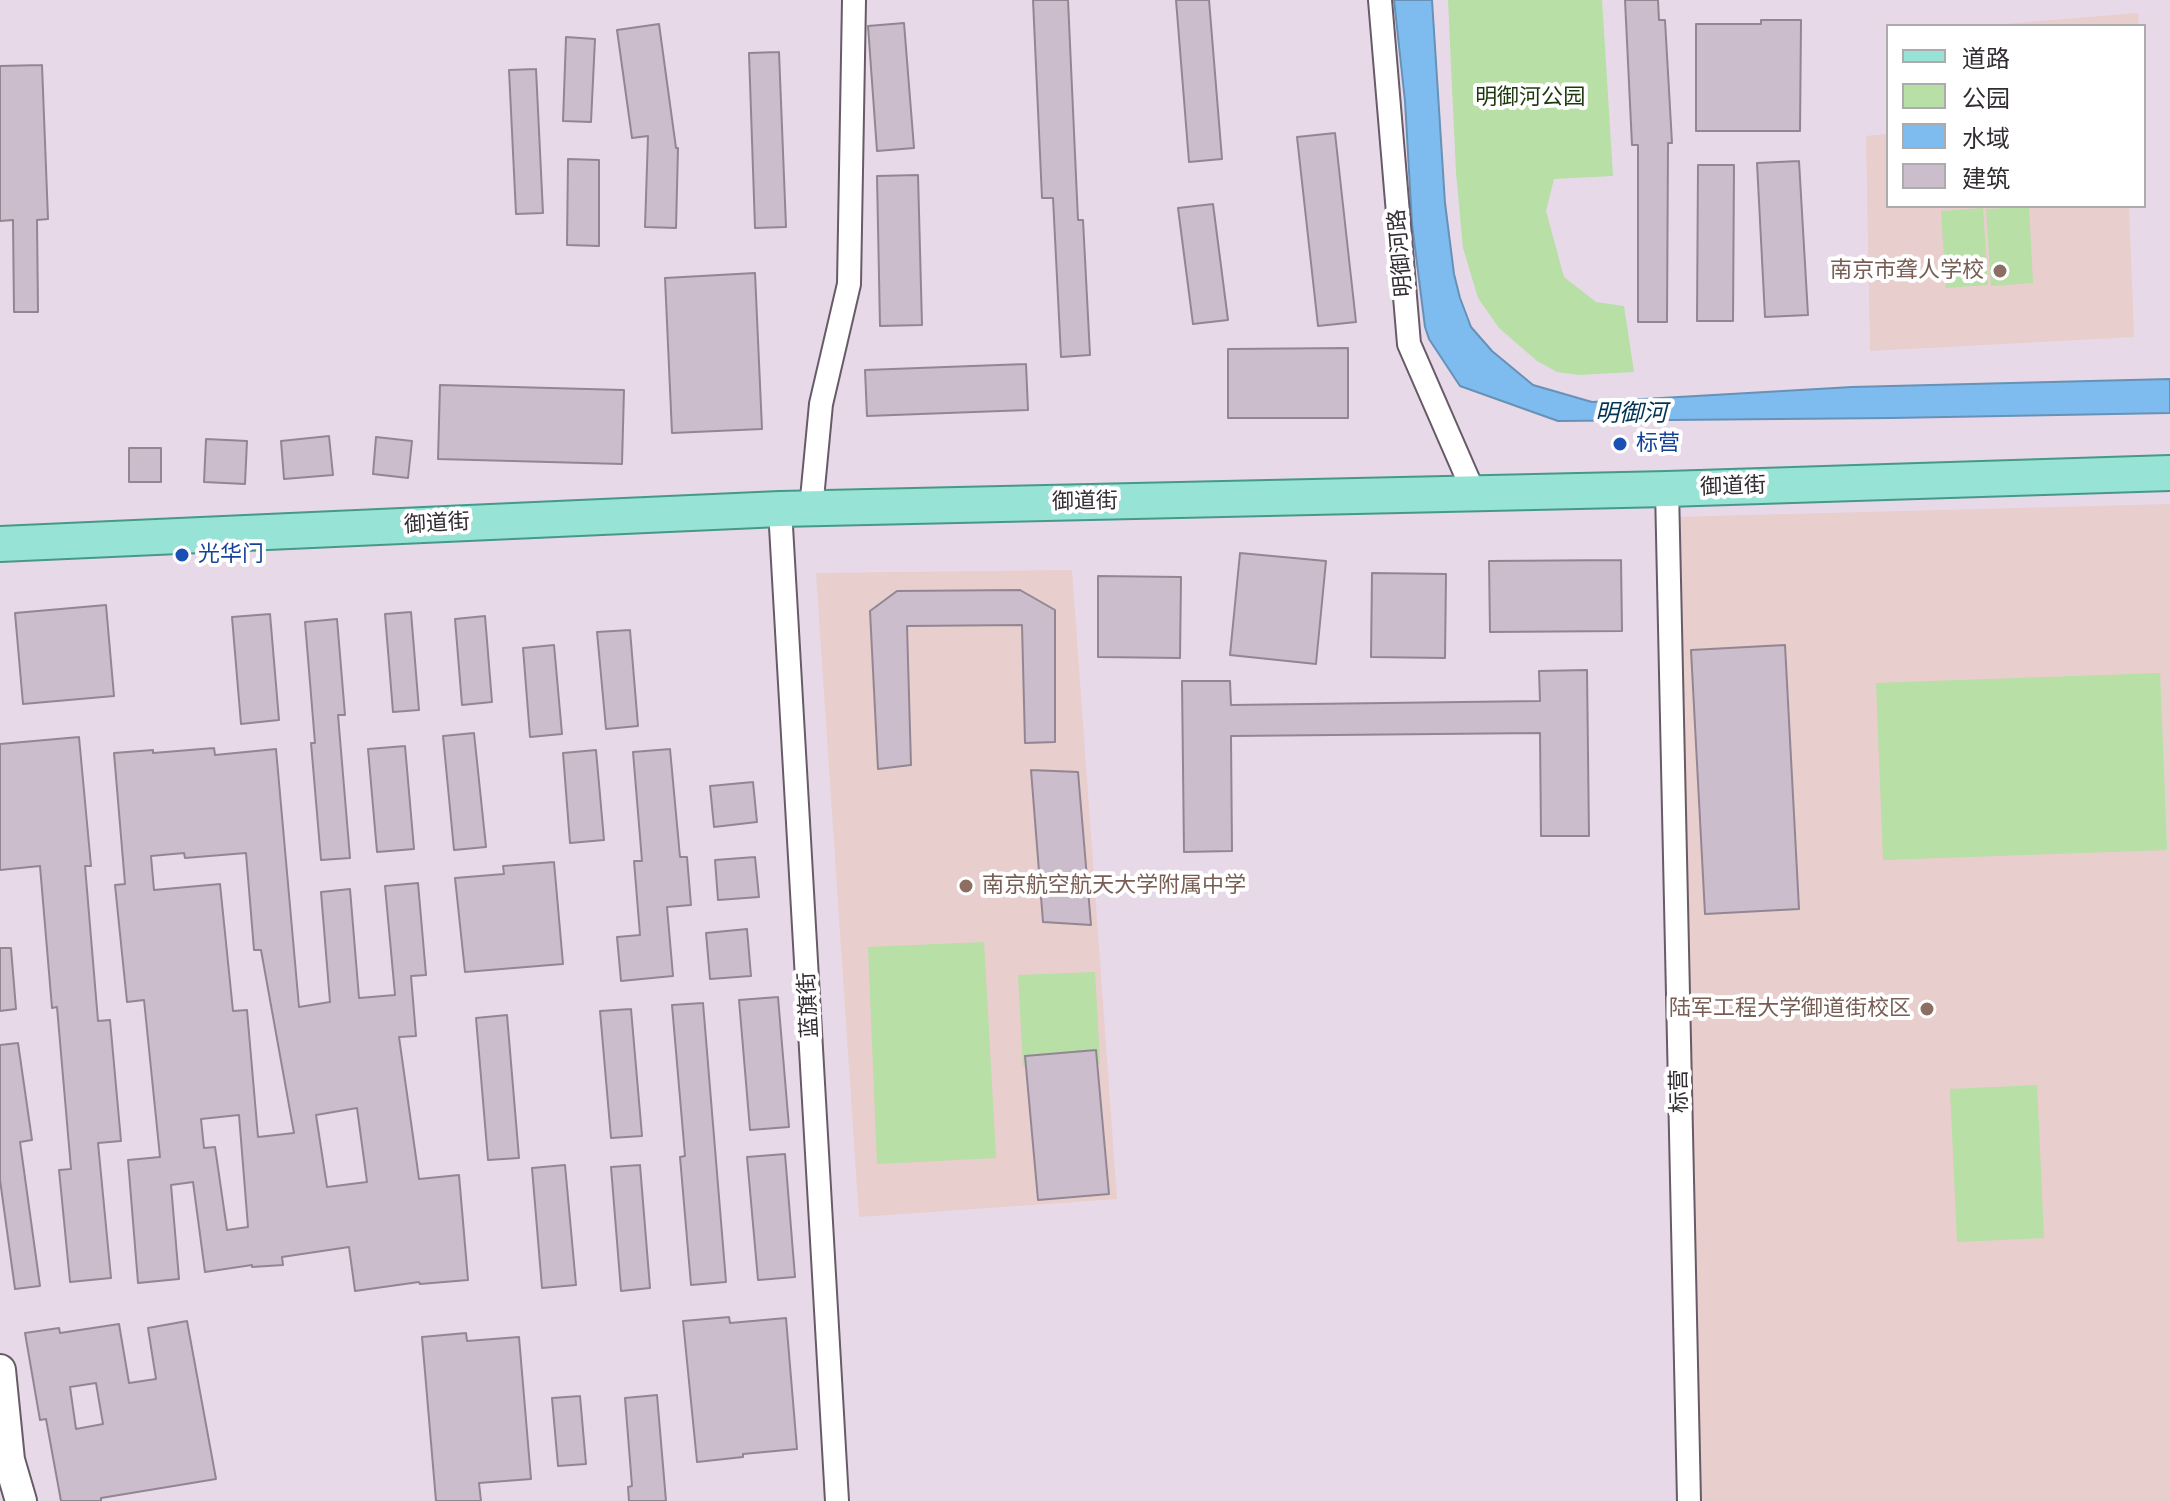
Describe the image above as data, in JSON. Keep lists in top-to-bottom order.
{
  "streets": {
    "main road": ["御道街"],
    "street": ["明御河路", "蓝旗街", "标营"]
  },
  "crossings": [
    ["明御河路", "御道街"],
    ["御道街", "蓝旗街"],
    ["御道街", "标营"]
  ],
  "water": ["明御河"],
  "parks": ["明御河公园"],
  "places": [
    "南京市聋人学校",
    "标营",
    "光华门",
    "南京航空航天大学附属中学",
    "陆军工程大学御道街校区"
  ],
  "legend": [
    "道路",
    "公园",
    "水域",
    "建筑"
  ]
}
